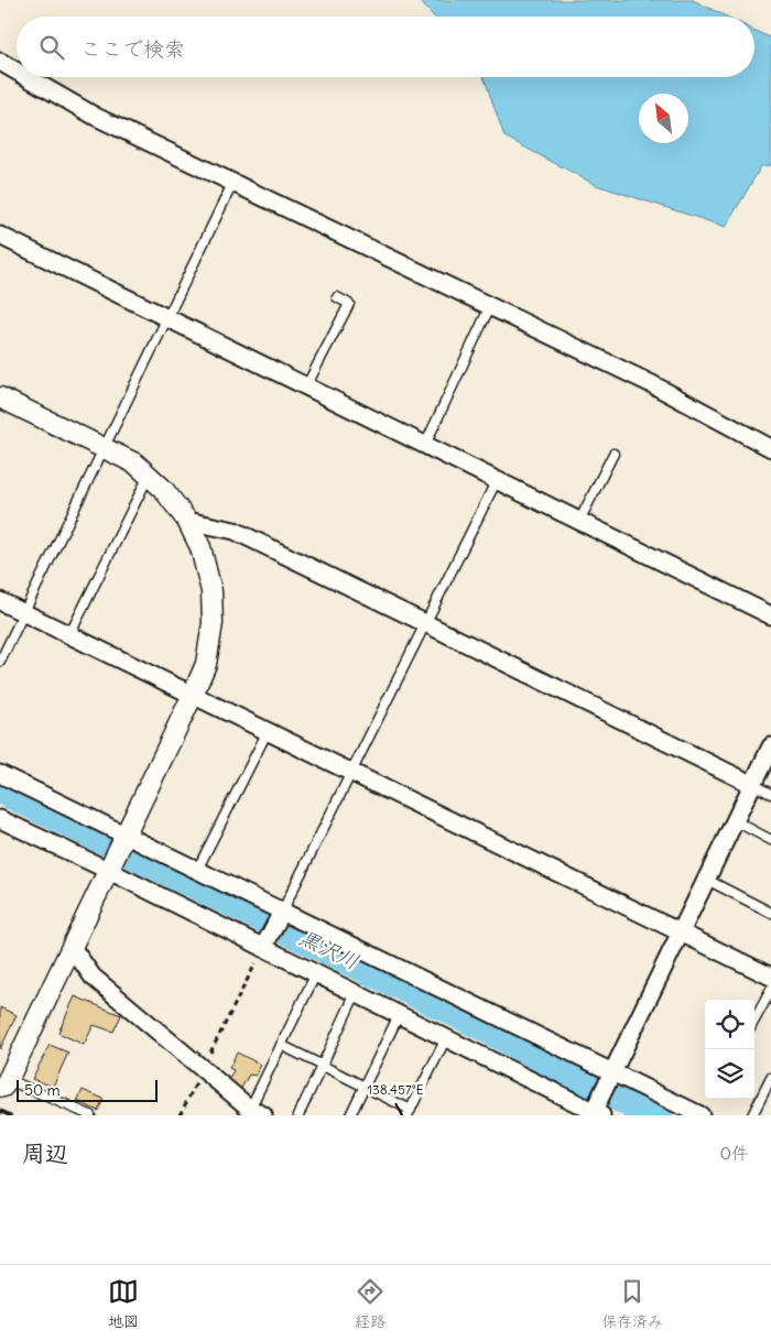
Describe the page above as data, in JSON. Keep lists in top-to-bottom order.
{
  "water": ["黒沢川"],
  "scale_bar": "50 m",
  "north": "top left",
  "page": {
    "search": "ここで検索",
    "scale": "50 m",
    "heading": ["周辺", "0件"],
    "nav": ["地図", "経路", "保存済み"]
  },
  "coordinates": ["138.457°E"]
}
